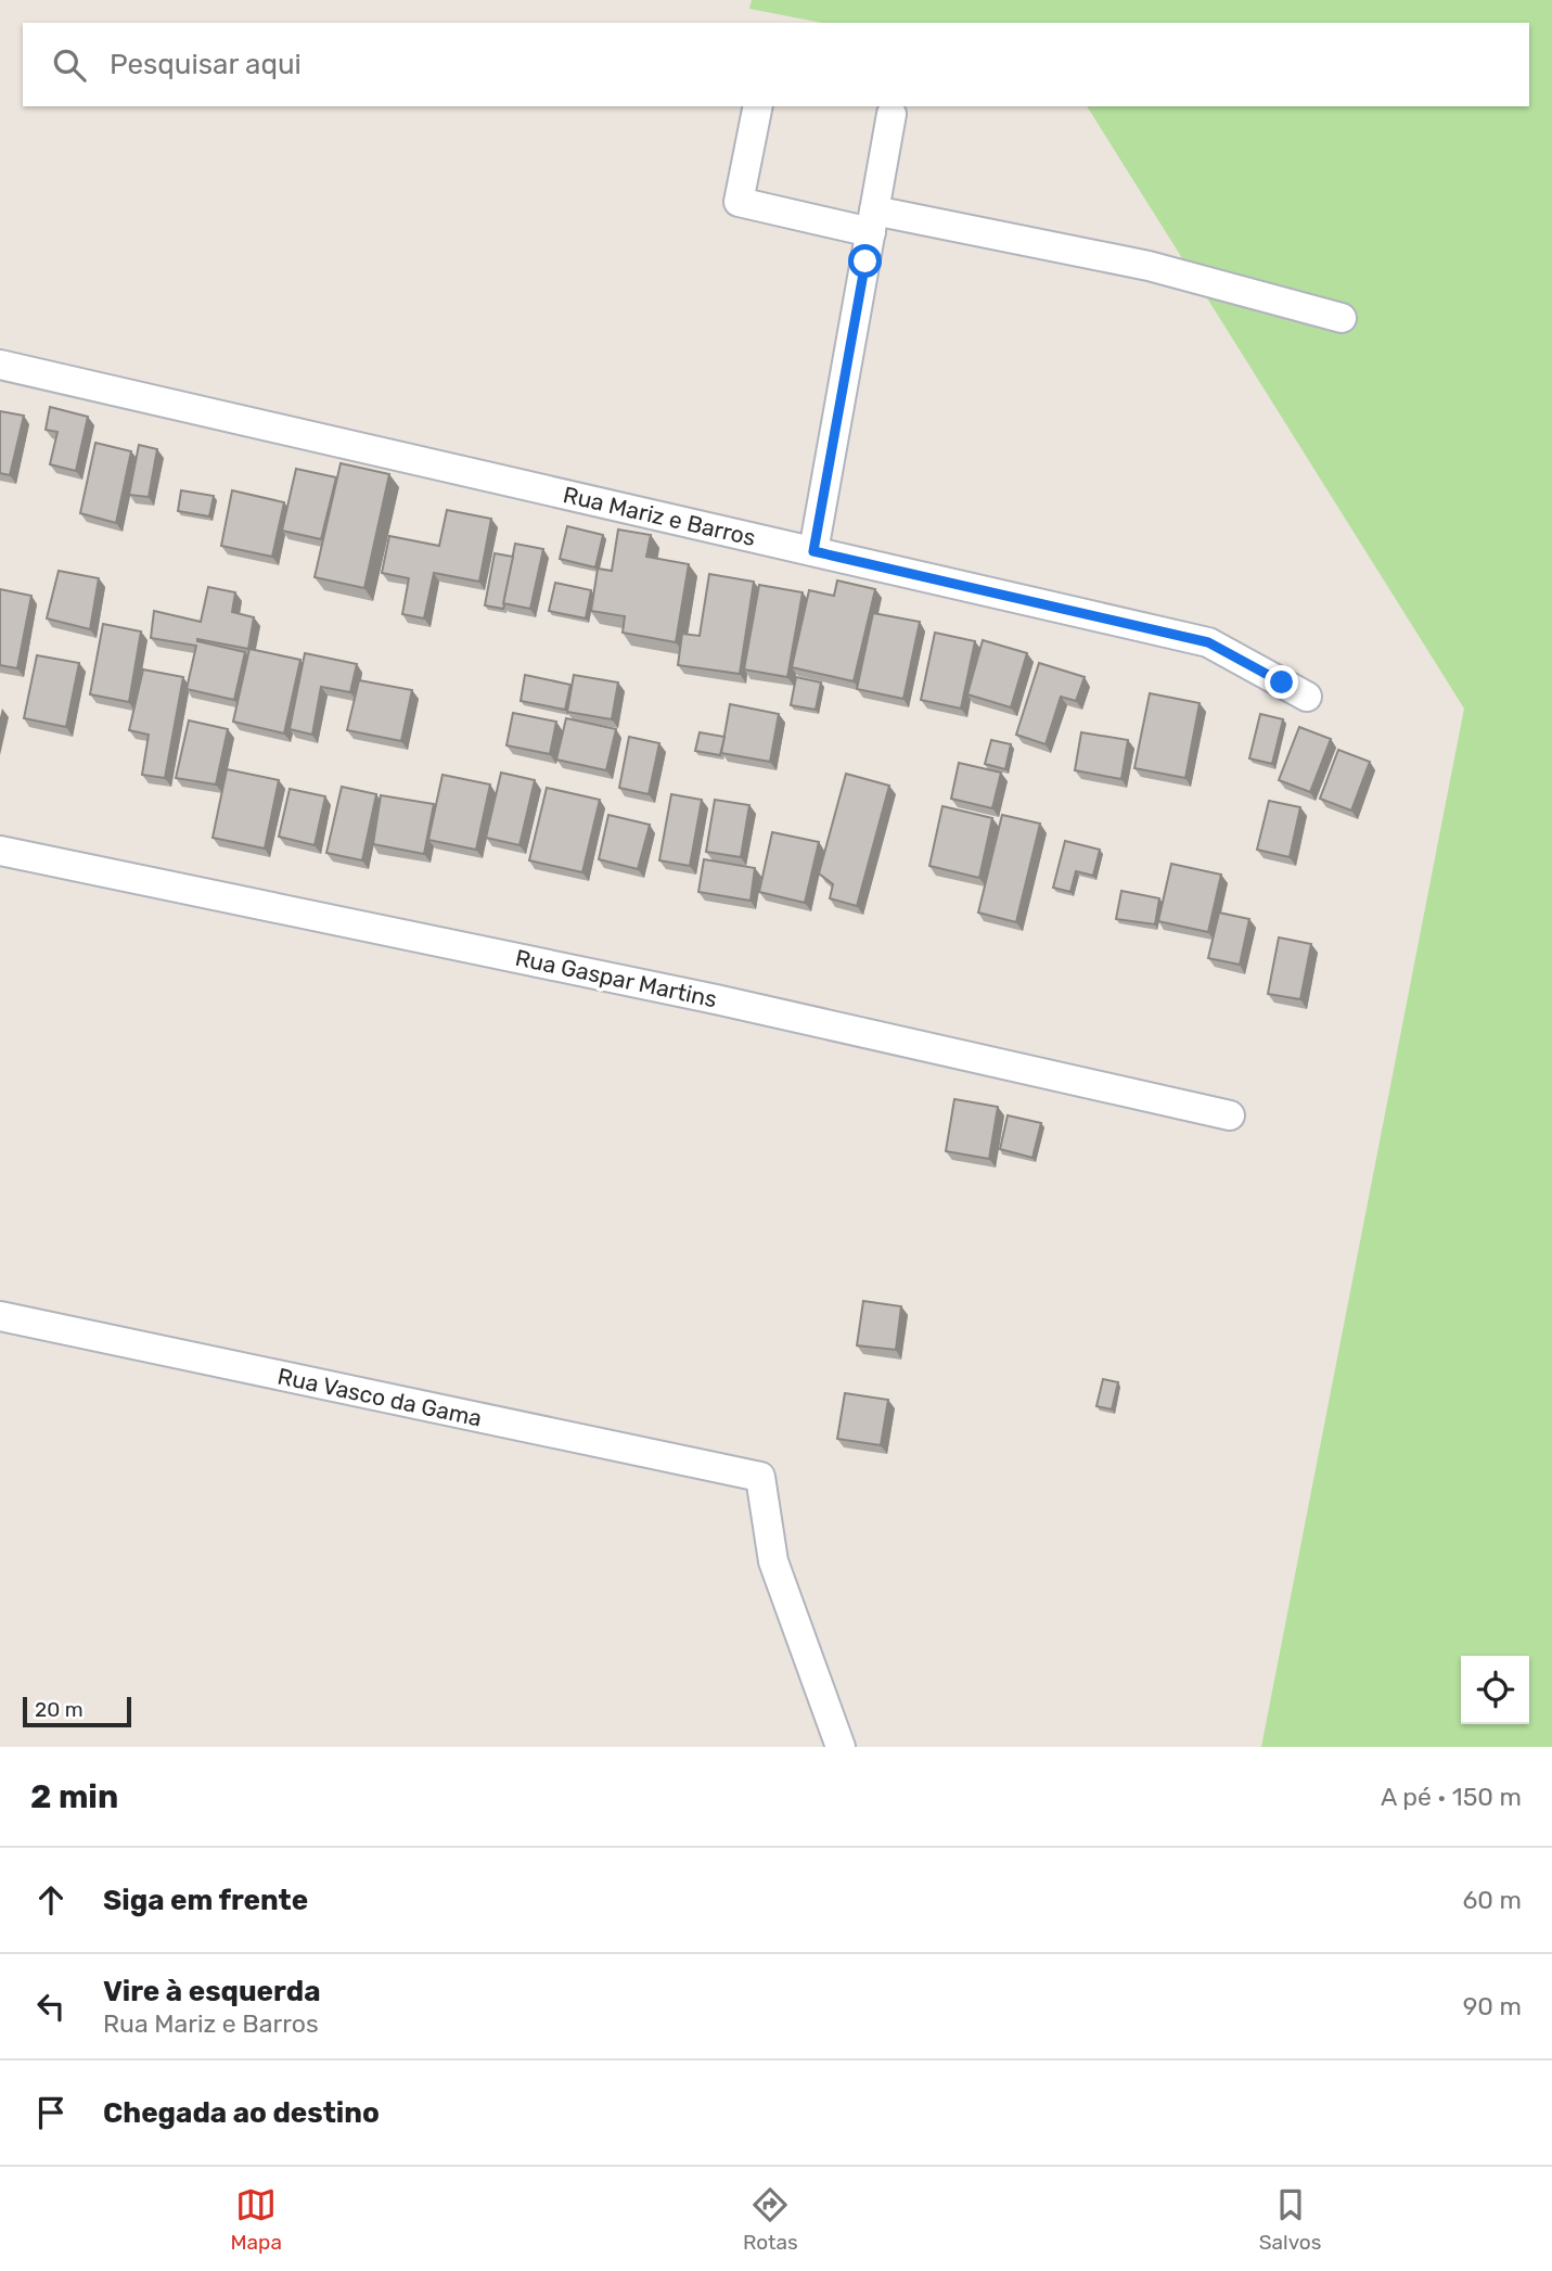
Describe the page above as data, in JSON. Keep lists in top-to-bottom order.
{
  "streets": {
    "street": ["Rua Mariz e Barros", "Rua Gaspar Martins", "Rua Vasco da Gama"]
  },
  "scale_bar": "20 m",
  "page": {
    "search": "Pesquisar aqui",
    "scale": "20 m",
    "heading": ["2 min", "A pé · 150 m"],
    "list": [
      ["Siga em frente", "60 m"],
      ["Vire à esquerda", "Rua Mariz e Barros", "90 m"],
      "Chegada ao destino"
    ],
    "nav": ["Mapa", "Rotas", "Salvos"]
  }
}
